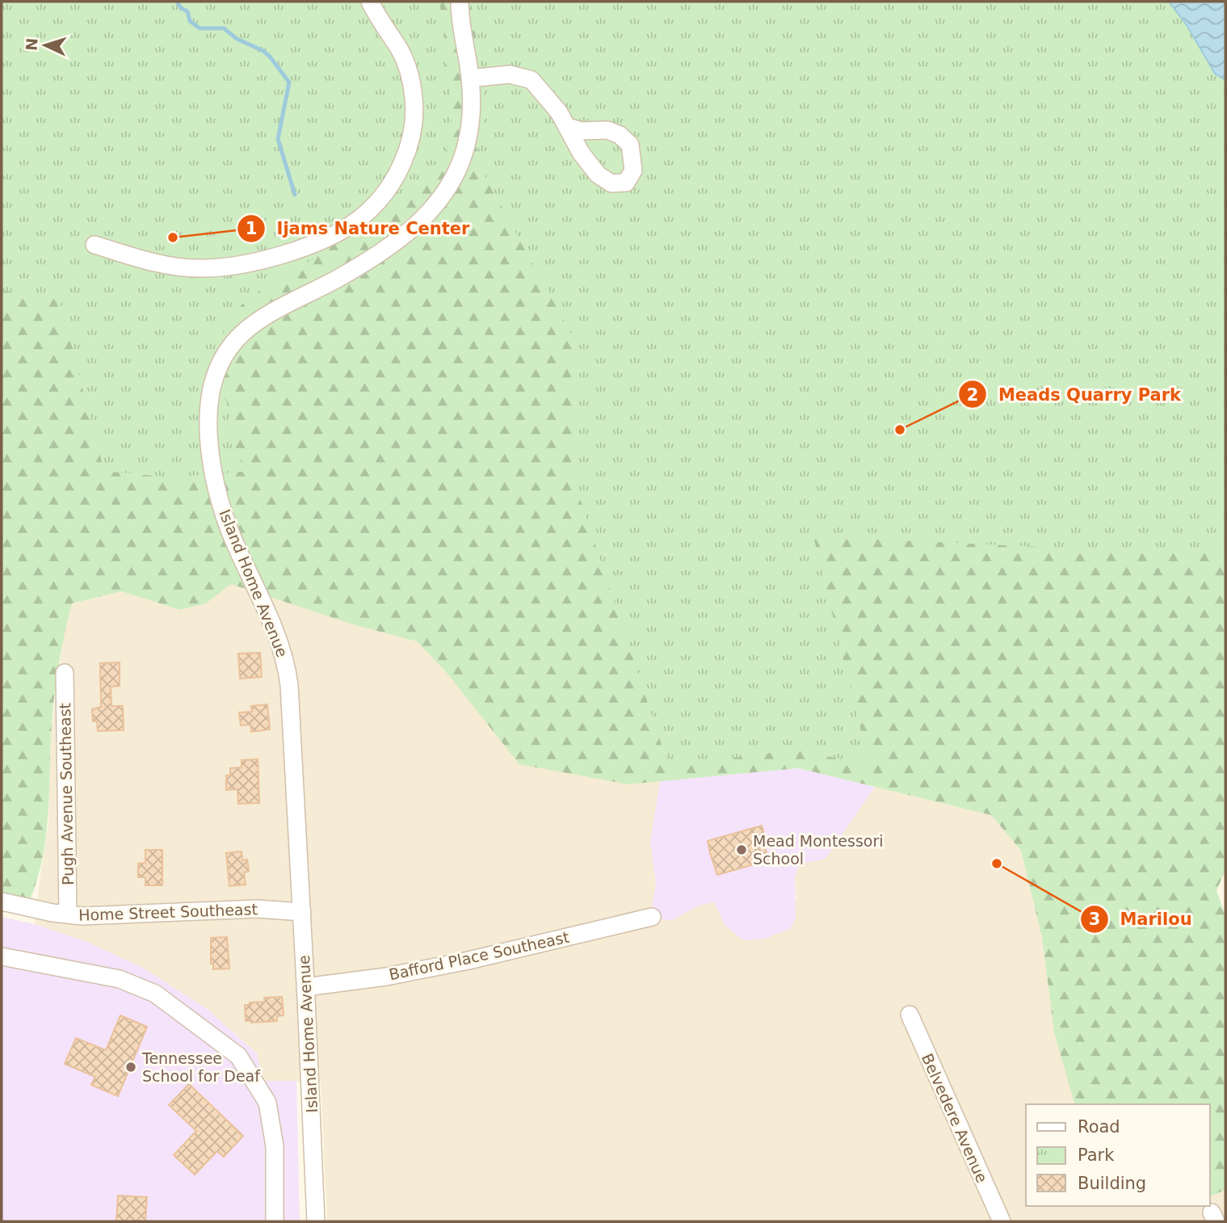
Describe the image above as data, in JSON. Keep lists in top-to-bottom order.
{
  "streets": {
    "street": [
      "Island Home Avenue",
      "Pugh Avenue Southeast",
      "Home Street Southeast",
      "Bafford Place Southeast",
      "Belvedere Avenue"
    ]
  },
  "crossings": [
    ["Island Home Avenue", "Home Street Southeast"],
    ["Island Home Avenue", "Bafford Place Southeast"],
    ["Pugh Avenue Southeast", "Home Street Southeast"]
  ],
  "places": [
    "Ijams Nature Center",
    "Meads Quarry Park",
    "Mead Montessori School",
    "Marilou",
    "Tennessee School for Deaf"
  ],
  "legend": ["Road", "Park", "Building"],
  "north": "left"
}
